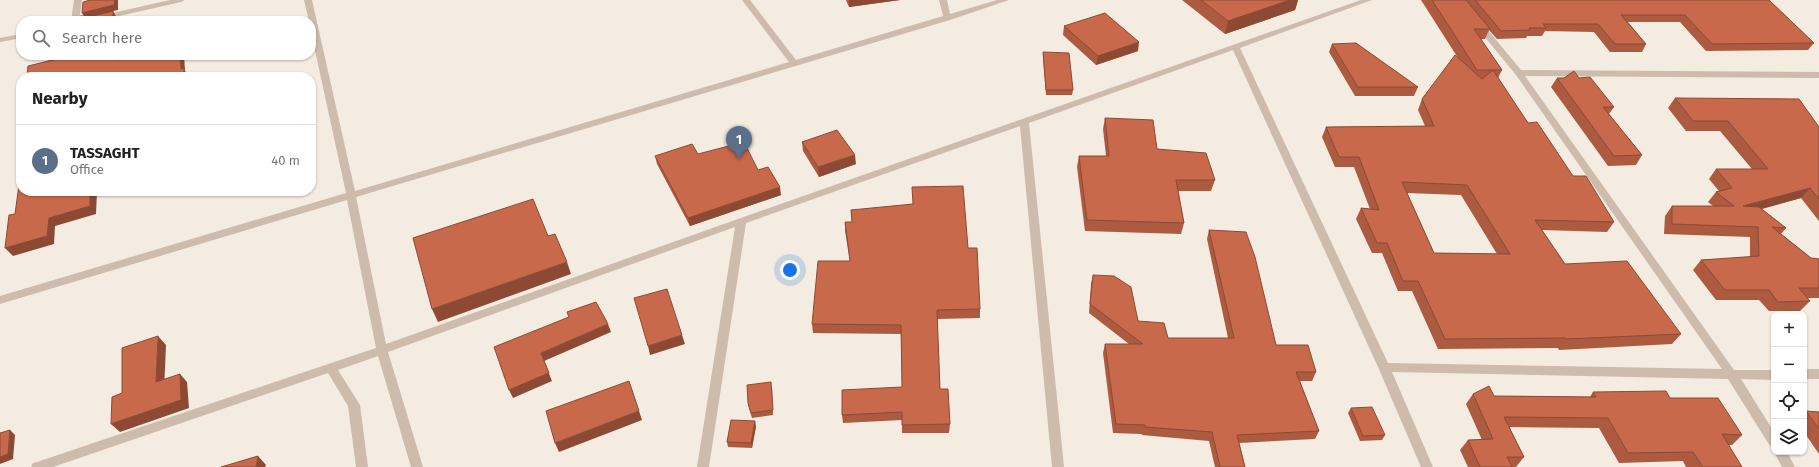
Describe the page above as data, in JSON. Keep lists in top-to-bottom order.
{
  "page": {
    "search": "Search here",
    "heading": "Nearby",
    "list": [
      {
        "mark": "1",
        "name": "TASSAGHT",
        "note": "Office",
        "value": "40 m"
      }
    ],
    "pins": "1",
    "map_buttons": ["+", "−"]
  }
}
